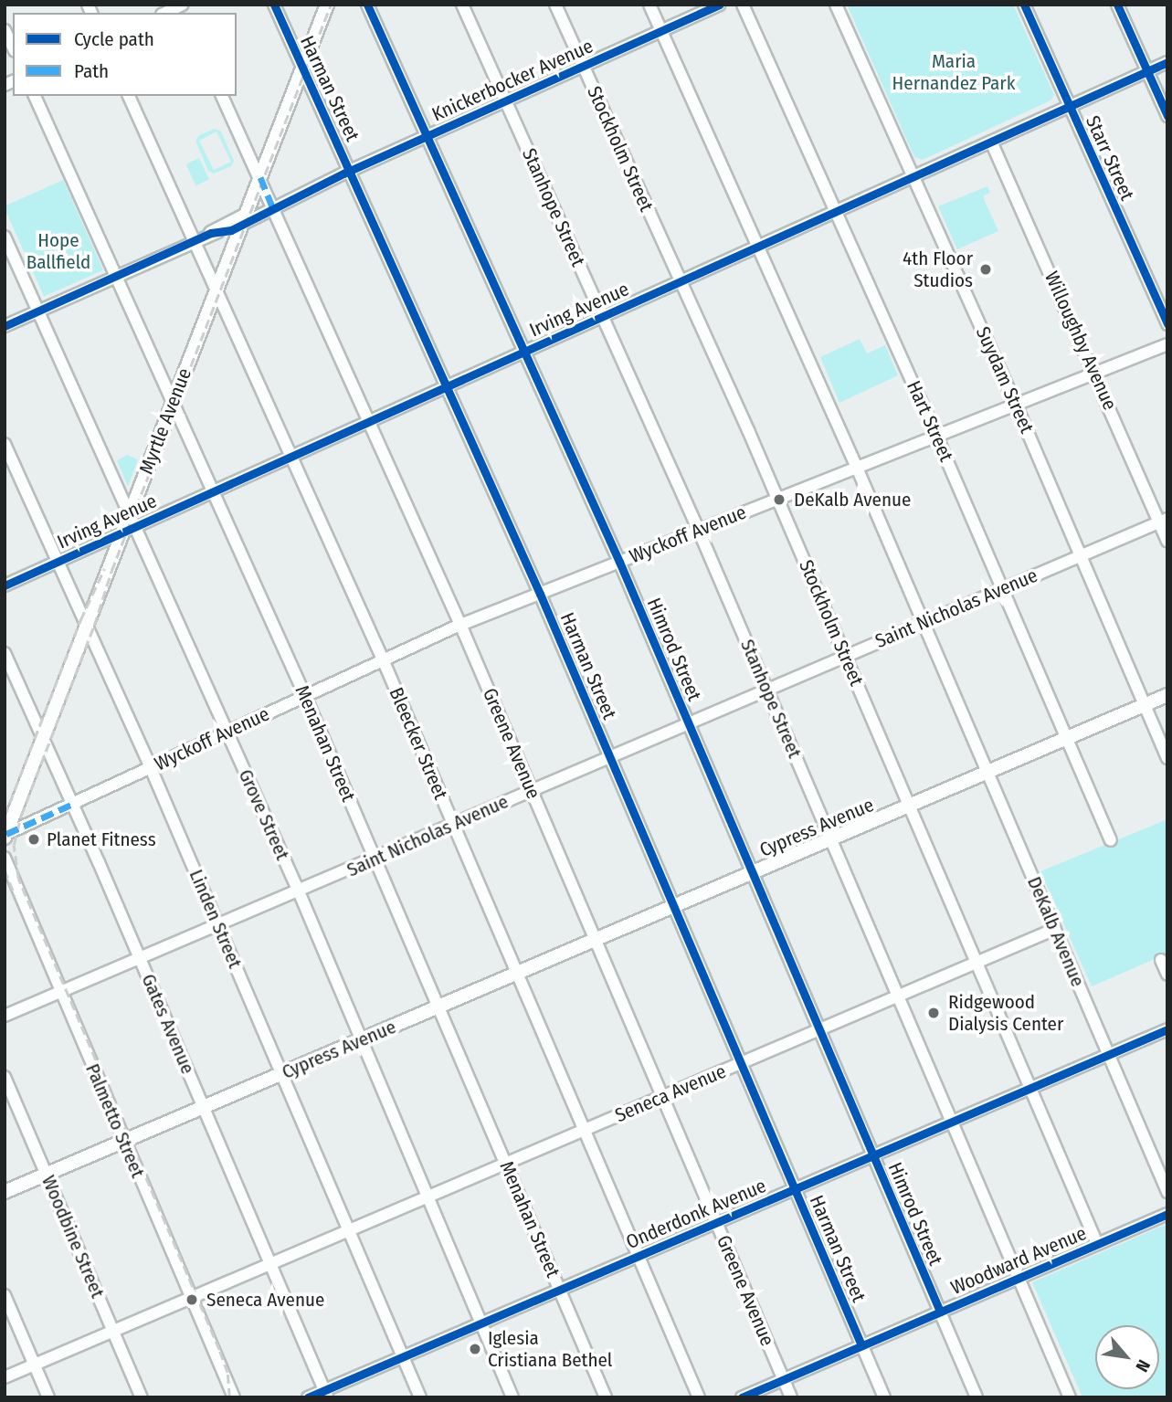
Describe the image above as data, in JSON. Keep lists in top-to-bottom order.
{
  "streets": {
    "main road": ["Myrtle Avenue", "Cypress Avenue"],
    "street": [
      "Knickerbocker Avenue",
      "Harman Street",
      "Stockholm Street",
      "Starr Street",
      "Stanhope Street",
      "Irving Avenue",
      "Willoughby Avenue",
      "Suydam Street",
      "Hart Street",
      "Wyckoff Avenue",
      "Saint Nicholas Avenue",
      "Himrod Street",
      "Menahan Street",
      "Bleecker Street",
      "Greene Avenue",
      "Grove Street",
      "Linden Street",
      "DeKalb Avenue",
      "Gates Avenue",
      "Seneca Avenue",
      "Palmetto Street",
      "Onderdonk Avenue",
      "Woodbine Street",
      "Woodward Avenue"
    ]
  },
  "crossings": [
    ["Knickerbocker Avenue", "Harman Street"],
    ["Knickerbocker Avenue", "Stockholm Street"],
    ["Knickerbocker Avenue", "Stanhope Street"],
    ["Knickerbocker Avenue", "Myrtle Avenue"],
    ["Knickerbocker Avenue", "Himrod Street"],
    ["Knickerbocker Avenue", "Greene Avenue"],
    ["Knickerbocker Avenue", "DeKalb Avenue"],
    ["Harman Street", "Irving Avenue"],
    ["Harman Street", "Myrtle Avenue"],
    ["Harman Street", "Wyckoff Avenue"],
    ["Harman Street", "Saint Nicholas Avenue"],
    ["Harman Street", "Cypress Avenue"],
    ["Harman Street", "Seneca Avenue"],
    ["Harman Street", "Onderdonk Avenue"],
    ["Harman Street", "Woodward Avenue"],
    ["Stockholm Street", "Irving Avenue"],
    ["Stockholm Street", "Wyckoff Avenue"],
    ["Stockholm Street", "Saint Nicholas Avenue"],
    ["Stockholm Street", "Cypress Avenue"],
    ["Stockholm Street", "Seneca Avenue"],
    ["Stockholm Street", "Onderdonk Avenue"],
    ["Stockholm Street", "Woodward Avenue"],
    ["Starr Street", "Irving Avenue"],
    ["Stanhope Street", "Irving Avenue"],
    ["Stanhope Street", "Wyckoff Avenue"],
    ["Stanhope Street", "Saint Nicholas Avenue"],
    ["Stanhope Street", "Cypress Avenue"],
    ["Stanhope Street", "Seneca Avenue"],
    ["Stanhope Street", "Onderdonk Avenue"],
    ["Stanhope Street", "Woodward Avenue"],
    ["Irving Avenue", "Willoughby Avenue"],
    ["Irving Avenue", "Suydam Street"],
    ["Irving Avenue", "Myrtle Avenue"],
    ["Irving Avenue", "Hart Street"],
    ["Irving Avenue", "Himrod Street"],
    ["Irving Avenue", "Menahan Street"],
    ["Irving Avenue", "Bleecker Street"],
    ["Irving Avenue", "Greene Avenue"],
    ["Irving Avenue", "Grove Street"],
    ["Irving Avenue", "Linden Street"],
    ["Irving Avenue", "DeKalb Avenue"],
    ["Willoughby Avenue", "Wyckoff Avenue"],
    ["Willoughby Avenue", "Saint Nicholas Avenue"],
    ["Suydam Street", "Wyckoff Avenue"],
    ["Suydam Street", "Saint Nicholas Avenue"],
    ["Suydam Street", "Cypress Avenue"],
    ["Myrtle Avenue", "Wyckoff Avenue"],
    ["Myrtle Avenue", "Menahan Street"],
    ["Myrtle Avenue", "Bleecker Street"],
    ["Myrtle Avenue", "Greene Avenue"],
    ["Myrtle Avenue", "Grove Street"],
    ["Myrtle Avenue", "Linden Street"],
    ["Myrtle Avenue", "Gates Avenue"],
    ["Hart Street", "Wyckoff Avenue"],
    ["Hart Street", "Saint Nicholas Avenue"],
    ["Hart Street", "Cypress Avenue"],
    ["Wyckoff Avenue", "Himrod Street"],
    ["Wyckoff Avenue", "Menahan Street"],
    ["Wyckoff Avenue", "Bleecker Street"],
    ["Wyckoff Avenue", "Greene Avenue"],
    ["Wyckoff Avenue", "Grove Street"],
    ["Wyckoff Avenue", "Linden Street"],
    ["Wyckoff Avenue", "DeKalb Avenue"],
    ["Wyckoff Avenue", "Gates Avenue"],
    ["Saint Nicholas Avenue", "Himrod Street"],
    ["Saint Nicholas Avenue", "Menahan Street"],
    ["Saint Nicholas Avenue", "Bleecker Street"],
    ["Saint Nicholas Avenue", "Greene Avenue"],
    ["Saint Nicholas Avenue", "Grove Street"],
    ["Saint Nicholas Avenue", "Linden Street"],
    ["Saint Nicholas Avenue", "DeKalb Avenue"],
    ["Saint Nicholas Avenue", "Gates Avenue"],
    ["Saint Nicholas Avenue", "Palmetto Street"],
    ["Himrod Street", "Cypress Avenue"],
    ["Himrod Street", "Seneca Avenue"],
    ["Himrod Street", "Onderdonk Avenue"],
    ["Himrod Street", "Woodward Avenue"],
    ["Menahan Street", "Cypress Avenue"],
    ["Menahan Street", "Seneca Avenue"],
    ["Menahan Street", "Onderdonk Avenue"],
    ["Bleecker Street", "Cypress Avenue"],
    ["Bleecker Street", "Seneca Avenue"],
    ["Bleecker Street", "Onderdonk Avenue"],
    ["Greene Avenue", "Cypress Avenue"],
    ["Greene Avenue", "Seneca Avenue"],
    ["Greene Avenue", "Onderdonk Avenue"],
    ["Greene Avenue", "Woodward Avenue"],
    ["Grove Street", "Cypress Avenue"],
    ["Grove Street", "Seneca Avenue"],
    ["Grove Street", "Onderdonk Avenue"],
    ["Cypress Avenue", "Linden Street"],
    ["Cypress Avenue", "DeKalb Avenue"],
    ["Cypress Avenue", "Gates Avenue"],
    ["Cypress Avenue", "Palmetto Street"],
    ["Cypress Avenue", "Woodbine Street"],
    ["Linden Street", "Seneca Avenue"],
    ["Linden Street", "Onderdonk Avenue"],
    ["DeKalb Avenue", "Seneca Avenue"],
    ["DeKalb Avenue", "Onderdonk Avenue"],
    ["Gates Avenue", "Seneca Avenue"],
    ["Gates Avenue", "Onderdonk Avenue"],
    ["Seneca Avenue", "Palmetto Street"],
    ["Seneca Avenue", "Woodbine Street"]
  ],
  "parks": ["Maria Hernandez Park", "Hope Ballfield"],
  "places": [
    "4th Floor Studios",
    "DeKalb Avenue",
    "Planet Fitness",
    "Ridgewood Dialysis Center",
    "Seneca Avenue",
    "Iglesia Cristiana Bethel"
  ],
  "legend": ["Cycle path", "Path"],
  "north": "bottom right"
}
